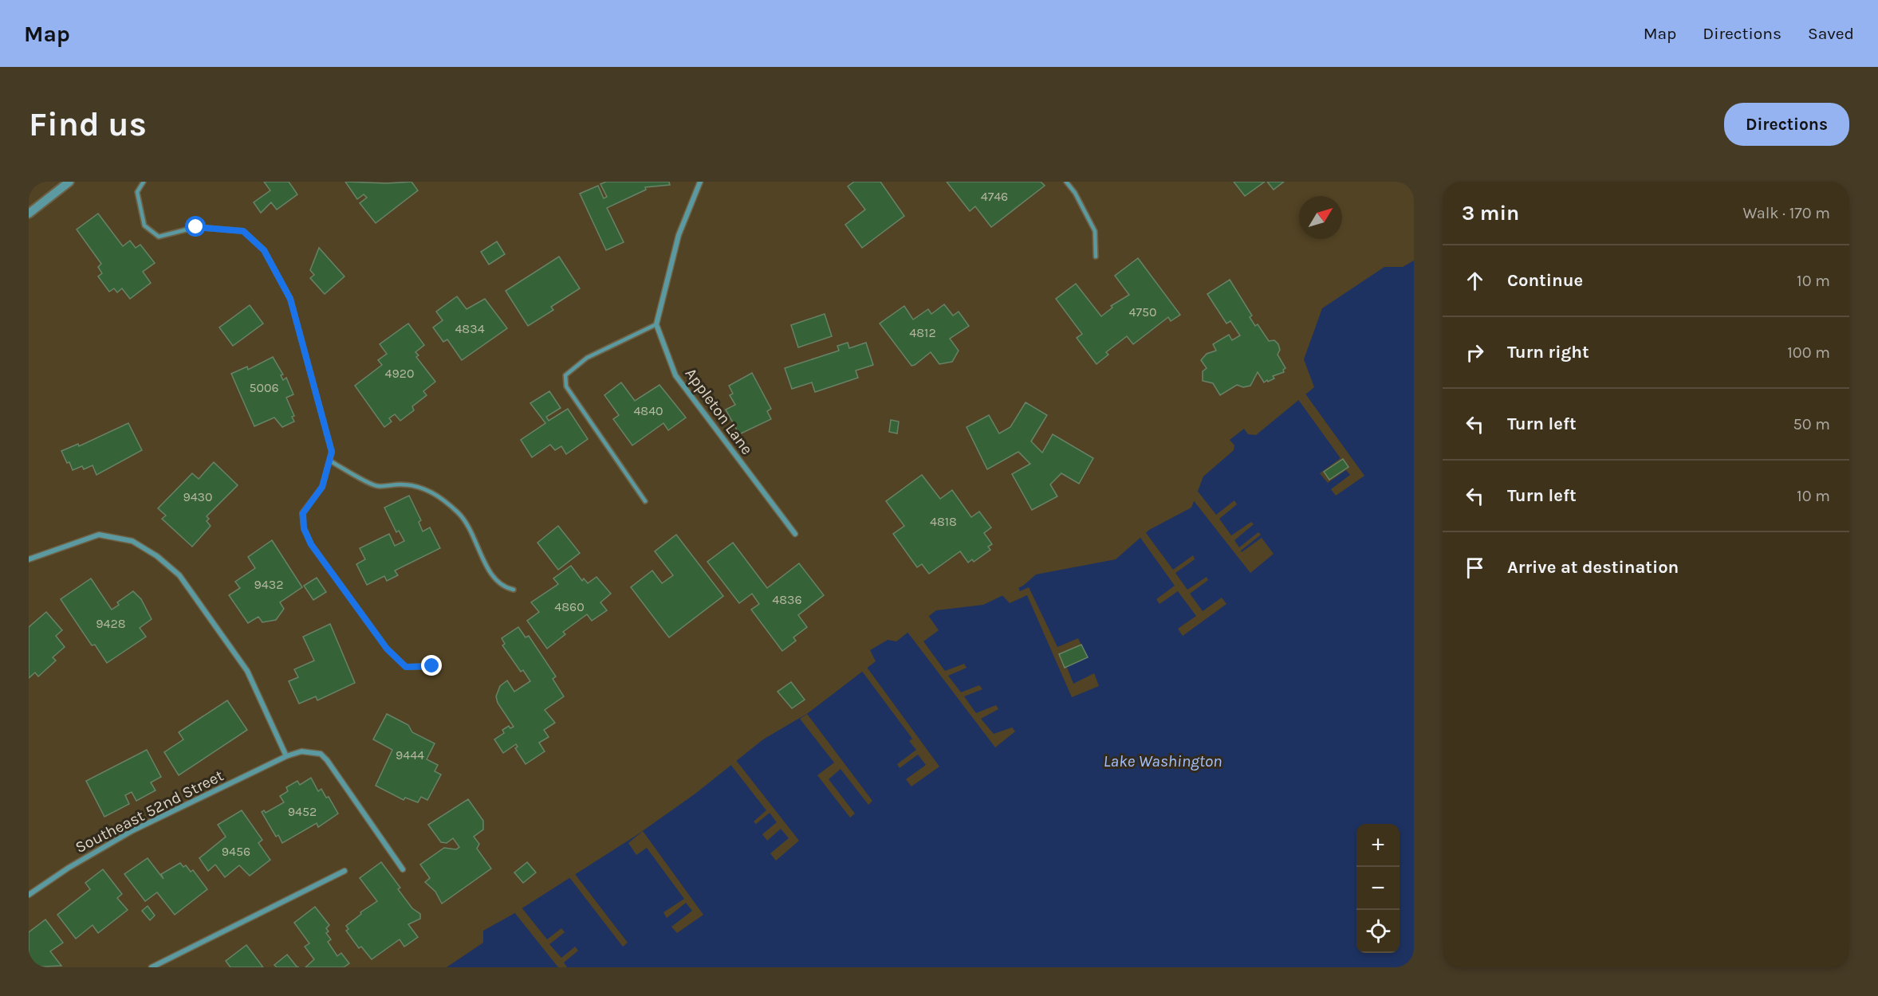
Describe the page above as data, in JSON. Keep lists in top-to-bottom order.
{
  "streets": {
    "street": ["Appleton Lane", "Southeast 52nd Street"]
  },
  "water": ["Lake Washington"],
  "house_numbers": [
    "4746",
    "4750",
    "4834",
    "4812",
    "4920",
    "5006",
    "4840",
    "9430",
    "4818",
    "9432",
    "4836",
    "4860",
    "9428",
    "9444",
    "9452",
    "9456"
  ],
  "north": "top right",
  "page": {
    "header": "Map",
    "nav": ["Map", "Directions", "Saved"],
    "buttons": "Directions",
    "title": "Find us",
    "heading": ["3 min", "Walk · 170 m"],
    "list": [
      ["Continue", "10 m"],
      ["Turn right", "100 m"],
      ["Turn left", "50 m"],
      ["Turn left", "10 m"],
      "Arrive at destination"
    ],
    "map_buttons": ["+", "−"]
  }
}
